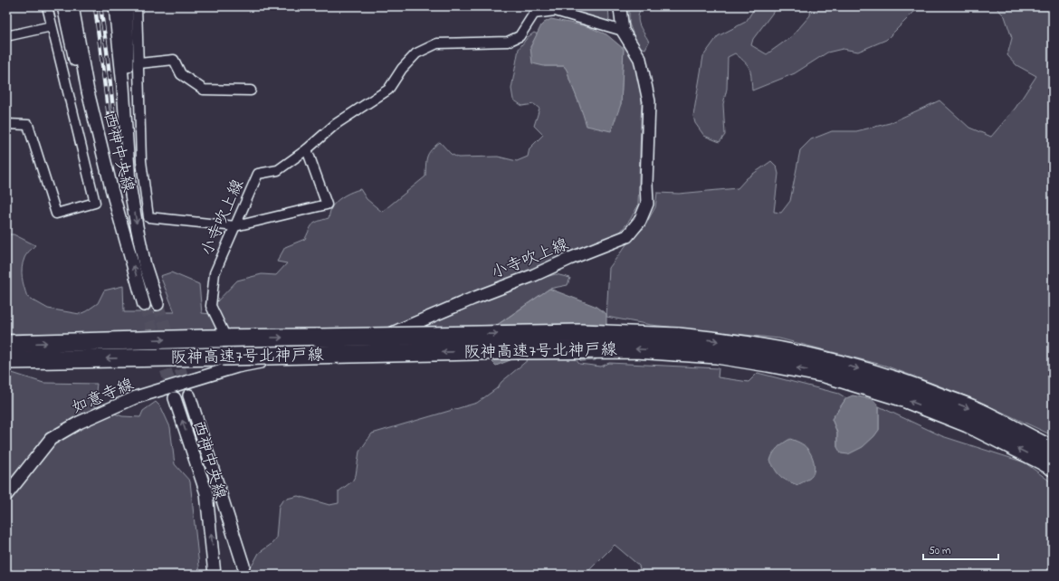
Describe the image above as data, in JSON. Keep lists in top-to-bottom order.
{
  "streets": {
    "highway": ["阪神高速7号北神戸線"],
    "street": ["西神中央線", "小寺吹上線", "如意寺線"]
  },
  "crossings": [
    ["小寺吹上線", "如意寺線"]
  ],
  "scale_bar": "50 m"
}
